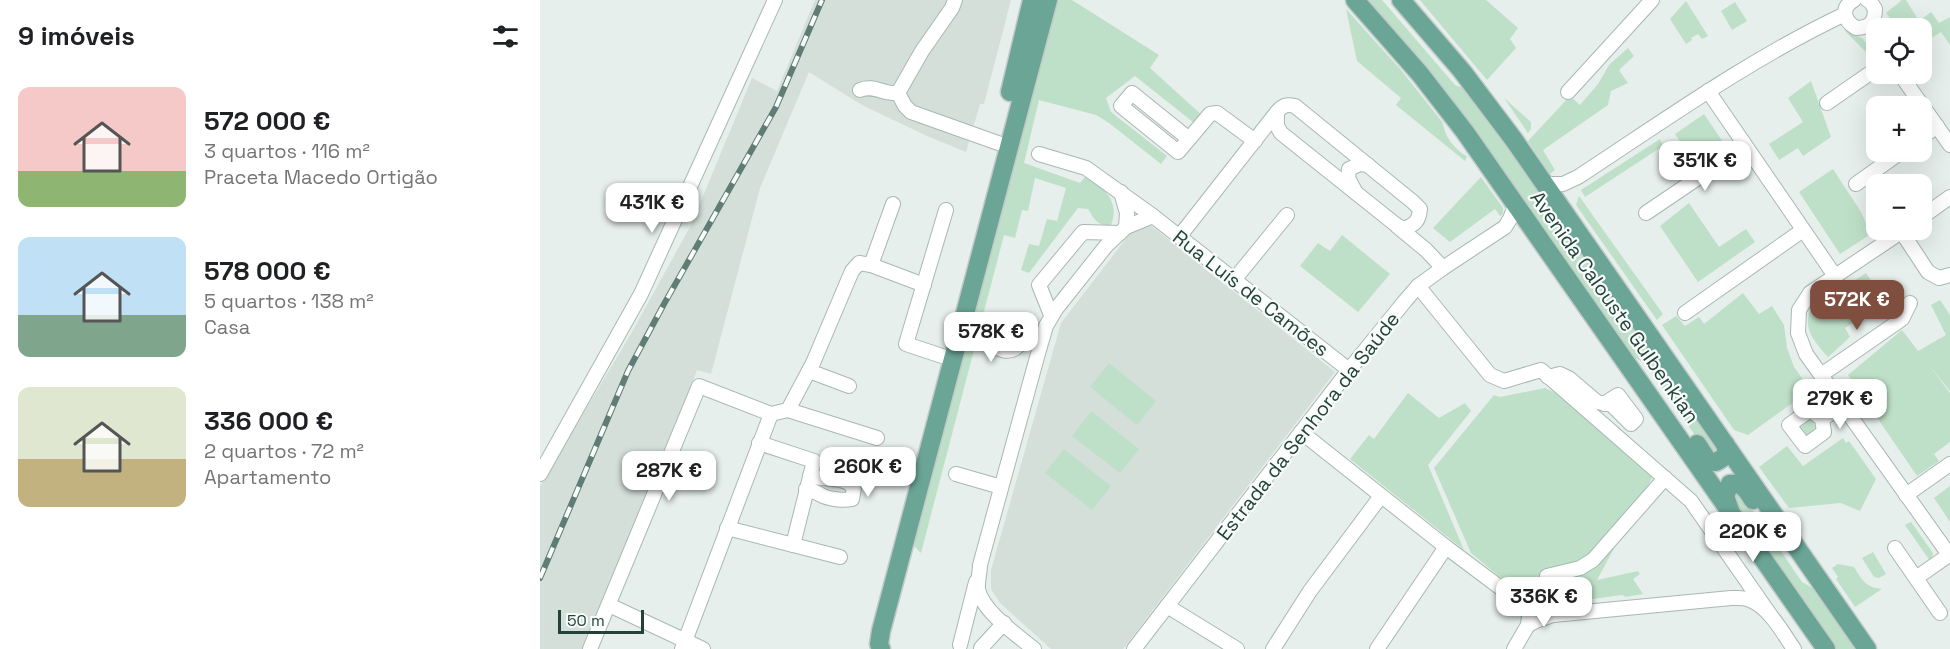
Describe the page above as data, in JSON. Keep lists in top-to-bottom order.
{
  "streets": {
    "main road": ["Avenida Calouste Gulbenkian"],
    "street": ["Rua Luís de Camões", "Estrada da Senhora da Saúde"]
  },
  "crossings": [
    ["Rua Luís de Camões", "Estrada da Senhora da Saúde"]
  ],
  "scale_bar": "50 m",
  "page": {
    "heading": "9 imóveis",
    "map_buttons": ["+", "−"],
    "list": [
      {
        "name": "572 000 €",
        "note": "3 quartos · 116 m² · Praceta Macedo Ortigão"
      },
      {
        "name": "578 000 €",
        "note": "5 quartos · 138 m² · Casa"
      },
      {
        "name": "336 000 €",
        "note": "2 quartos · 72 m² · Apartamento"
      }
    ],
    "price": [
      "351K €",
      "431K €",
      "572K €",
      "578K €",
      "279K €",
      "260K €",
      "287K €",
      "220K €",
      "336K €"
    ],
    "scale": "50 m"
  }
}
